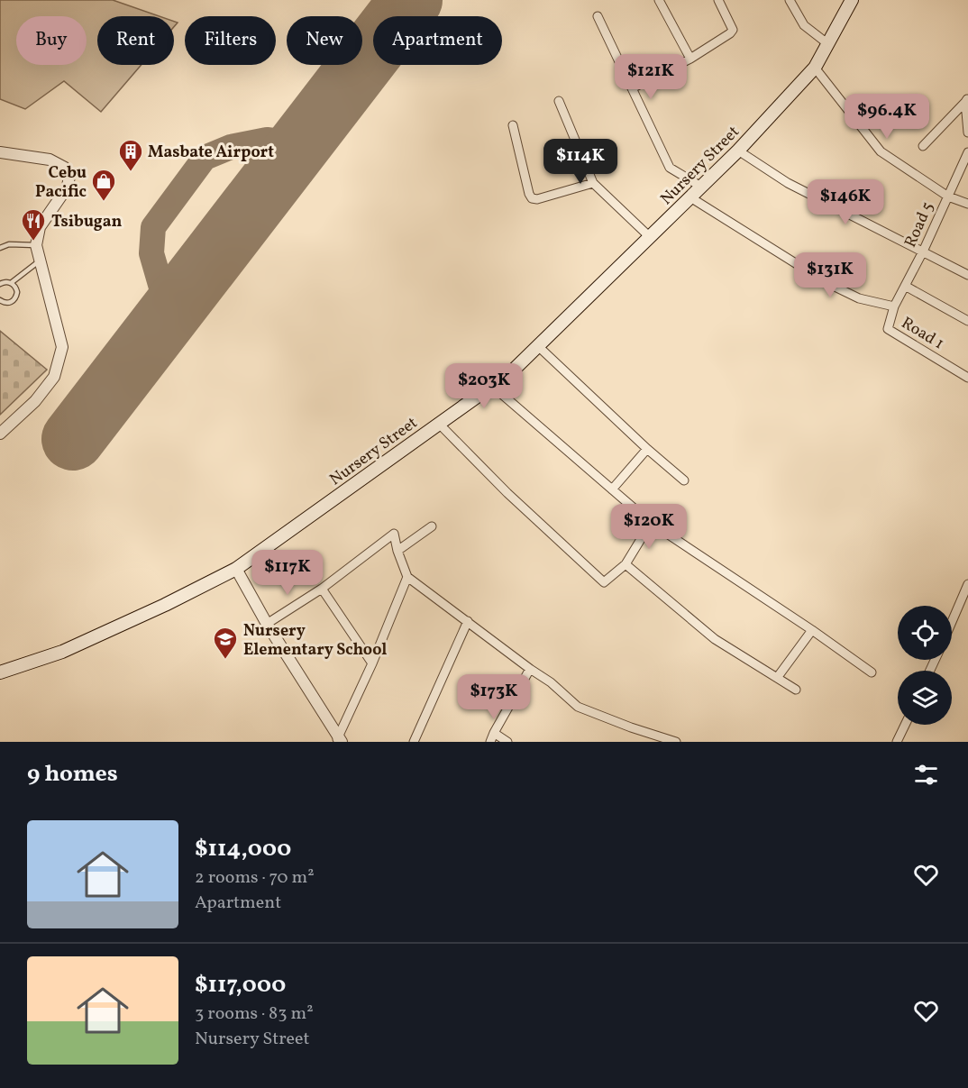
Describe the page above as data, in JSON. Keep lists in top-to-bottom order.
{
  "streets": {
    "main road": ["Nursery Street"],
    "street": ["Road 5", "Road 1"]
  },
  "crossings": [
    ["Nursery Street", "Road 1"],
    ["Road 5", "Road 1"]
  ],
  "places": {
    "building": ["Masbate Airport"],
    "shop": ["Cebu Pacific"],
    "restaurant": ["Tsibugan"],
    "school or university": ["Nursery Elementary School"]
  },
  "page": {
    "chip": [
      "Buy",
      "Rent",
      "Filters",
      "New",
      "Apartment"
    ],
    "price": [
      "$121K",
      "$96.4K",
      "$114K",
      "$146K",
      "$131K",
      "$203K",
      "$120K",
      "$117K",
      "$173K"
    ],
    "heading": "9 homes",
    "list": [
      {
        "name": "$114,000",
        "note": "2 rooms · 70 m² · Apartment"
      },
      {
        "name": "$117,000",
        "note": "3 rooms · 83 m² · Nursery Street"
      }
    ]
  }
}
